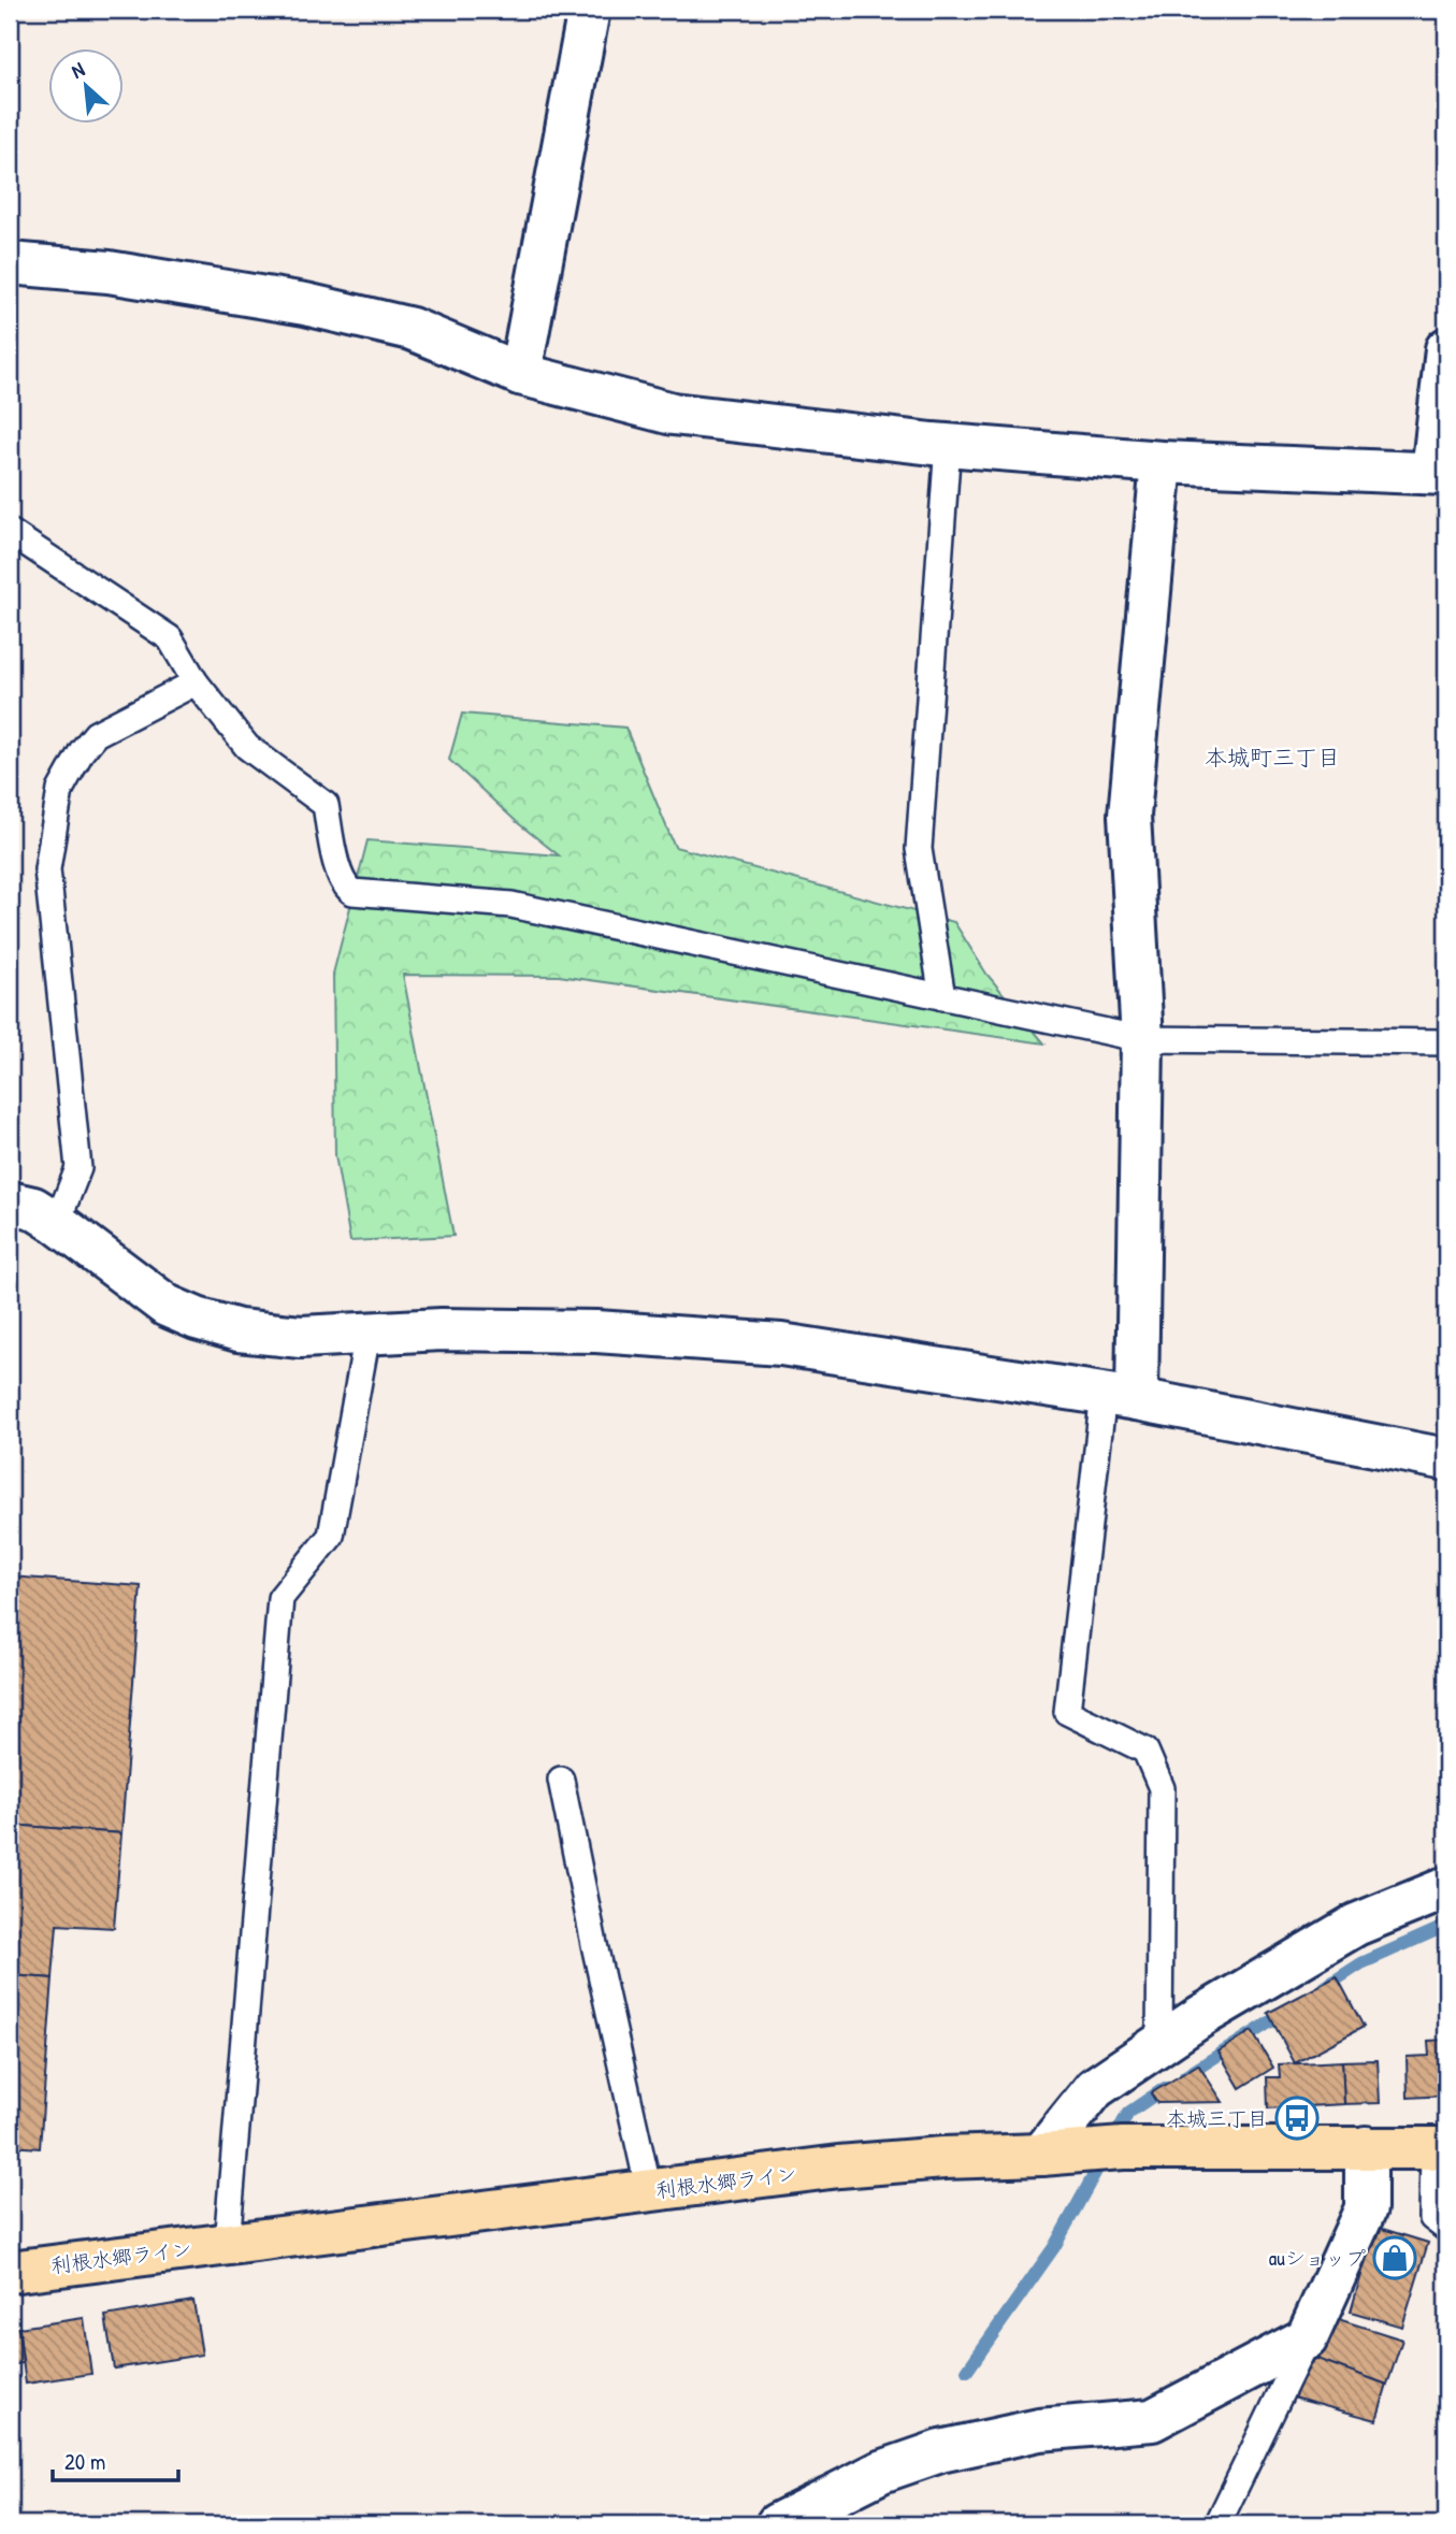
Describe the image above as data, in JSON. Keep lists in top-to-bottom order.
{
  "streets": {
    "highway": ["利根水郷ライン"]
  },
  "districts": ["本城町三丁目"],
  "places": {
    "bus stop": ["本城三丁目"],
    "shop": ["auショップ"]
  },
  "scale_bar": "20 m",
  "north": "top left"
}
